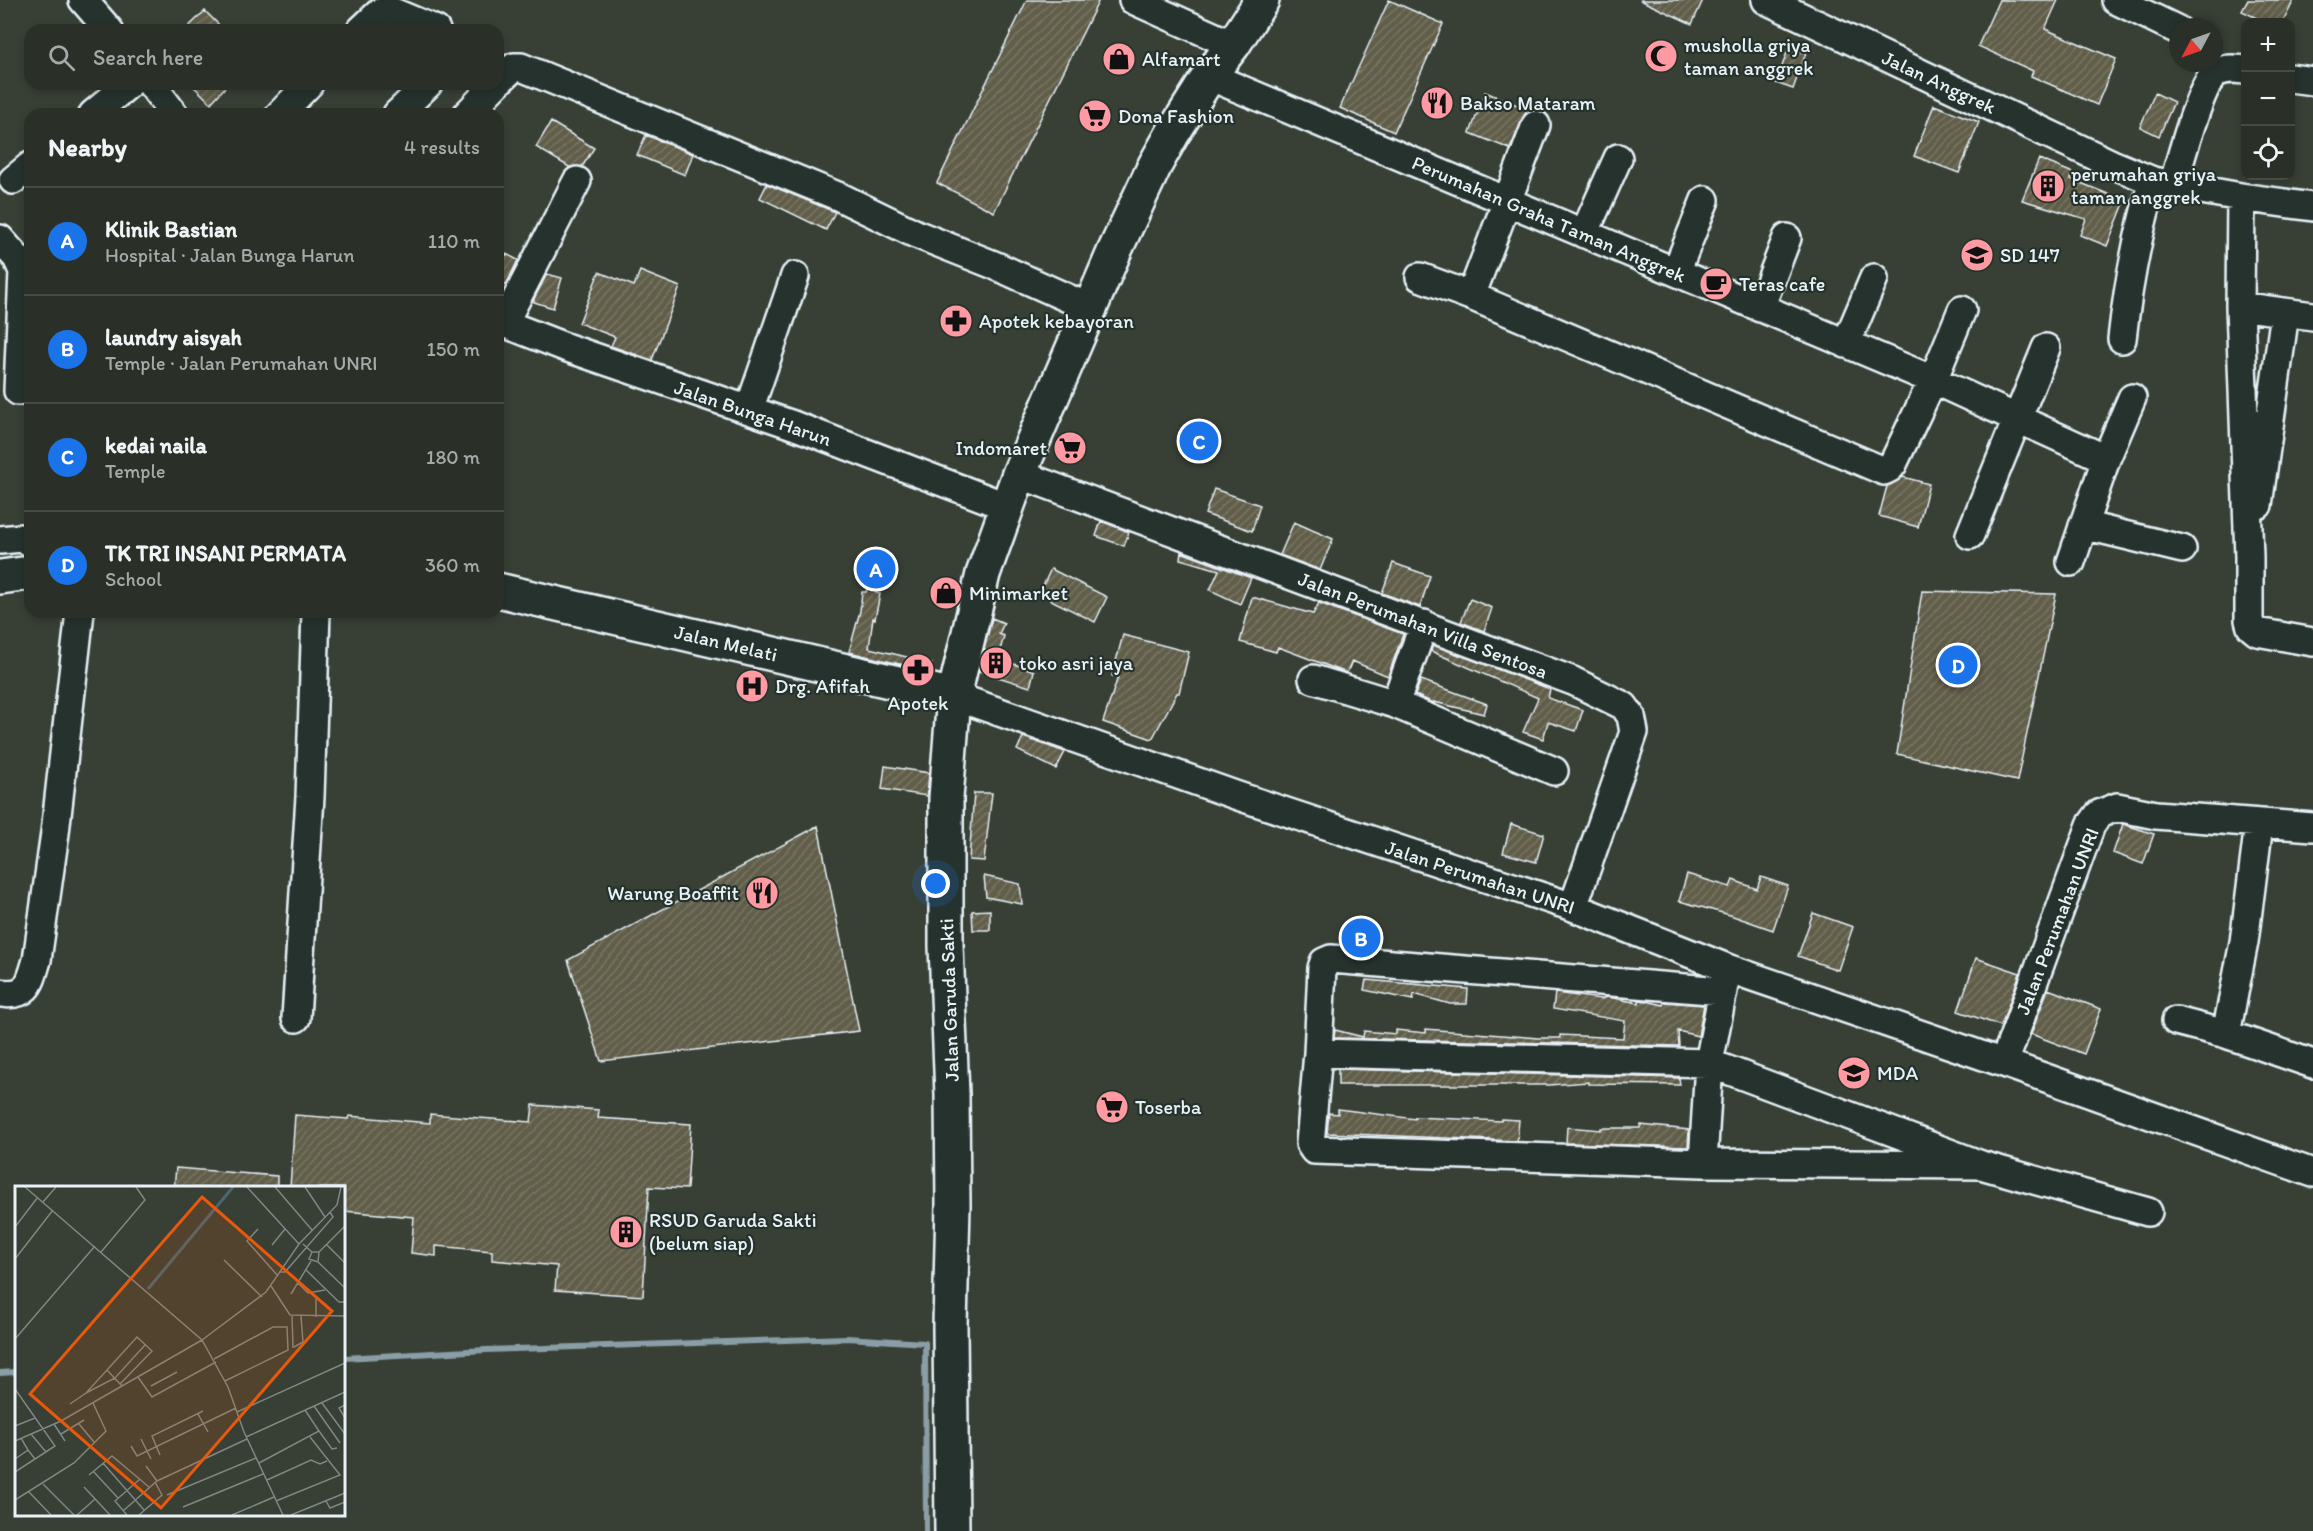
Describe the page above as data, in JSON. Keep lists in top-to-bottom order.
{
  "streets": {
    "main road": ["Jalan Melati", "Jalan Garuda Sakti"],
    "street": [
      "Jalan Anggrek",
      "Perumahan Graha Taman Anggrek",
      "Jalan Bunga Harun",
      "Jalan Perumahan Villa Sentosa",
      "Jalan Perumahan UNRI"
    ]
  },
  "crossings": [
    ["Perumahan Graha Taman Anggrek", "Jalan Garuda Sakti"],
    ["Jalan Bunga Harun", "Jalan Garuda Sakti"],
    ["Jalan Perumahan Villa Sentosa", "Jalan Perumahan UNRI"],
    ["Jalan Perumahan Villa Sentosa", "Jalan Garuda Sakti"],
    ["Jalan Melati", "Jalan Perumahan UNRI"],
    ["Jalan Melati", "Jalan Garuda Sakti"],
    ["Jalan Perumahan UNRI", "Jalan Garuda Sakti"]
  ],
  "places": {
    "mosque": ["musholla griya taman anggrek"],
    "shop": ["Alfamart", "Minimarket"],
    "restaurant": ["Bakso Mataram", "Warung Boaffit"],
    "supermarket": ["Dona Fashion", "Indomaret", "Toserba"],
    "building": ["perumahan griya taman anggrek", "toko asri jaya", "RSUD Garuda Sakti (belum siap)"],
    "school or university": ["SD 147", "MDA"],
    "cafe": ["Teras cafe"],
    "pharmacy": ["Apotek kebayoran", "Apotek"],
    "hospital": ["Drg. Afifah"]
  },
  "north": "bottom left",
  "page": {
    "map_buttons": ["+", "−"],
    "search": "Search here",
    "heading": ["Nearby", "4 results"],
    "list": [
      {
        "mark": "A",
        "name": "Klinik Bastian",
        "note": "Hospital · Jalan Bunga Harun",
        "value": "110 m"
      },
      {
        "mark": "B",
        "name": "laundry aisyah",
        "note": "Temple · Jalan Perumahan UNRI",
        "value": "150 m"
      },
      {
        "mark": "C",
        "name": "kedai naila",
        "note": "Temple",
        "value": "180 m"
      },
      {
        "mark": "D",
        "name": "TK TRI INSANI PERMATA",
        "note": "School",
        "value": "360 m"
      }
    ],
    "pins": [
      "C",
      "A",
      "D",
      "B"
    ]
  }
}
